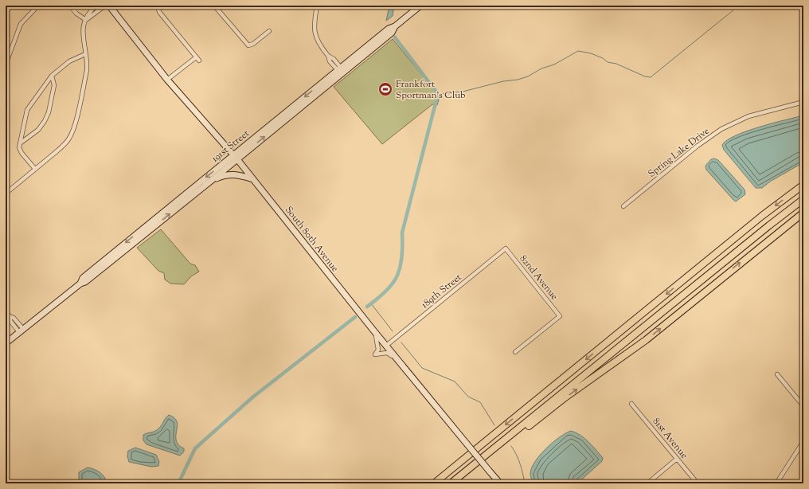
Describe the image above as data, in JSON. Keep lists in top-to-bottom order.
{
  "streets": {
    "main road": ["191st Street", "South 80th Avenue"],
    "street": [
      "Spring Lake Drive",
      "82nd Avenue",
      "189th Street",
      "81st Avenue"
    ]
  },
  "crossings": [
    ["191st Street", "South 80th Avenue"],
    ["South 80th Avenue", "189th Street"],
    ["82nd Avenue", "189th Street"]
  ],
  "places": {
    "sports": ["Frankfort Sportman's Club"]
  }
}
